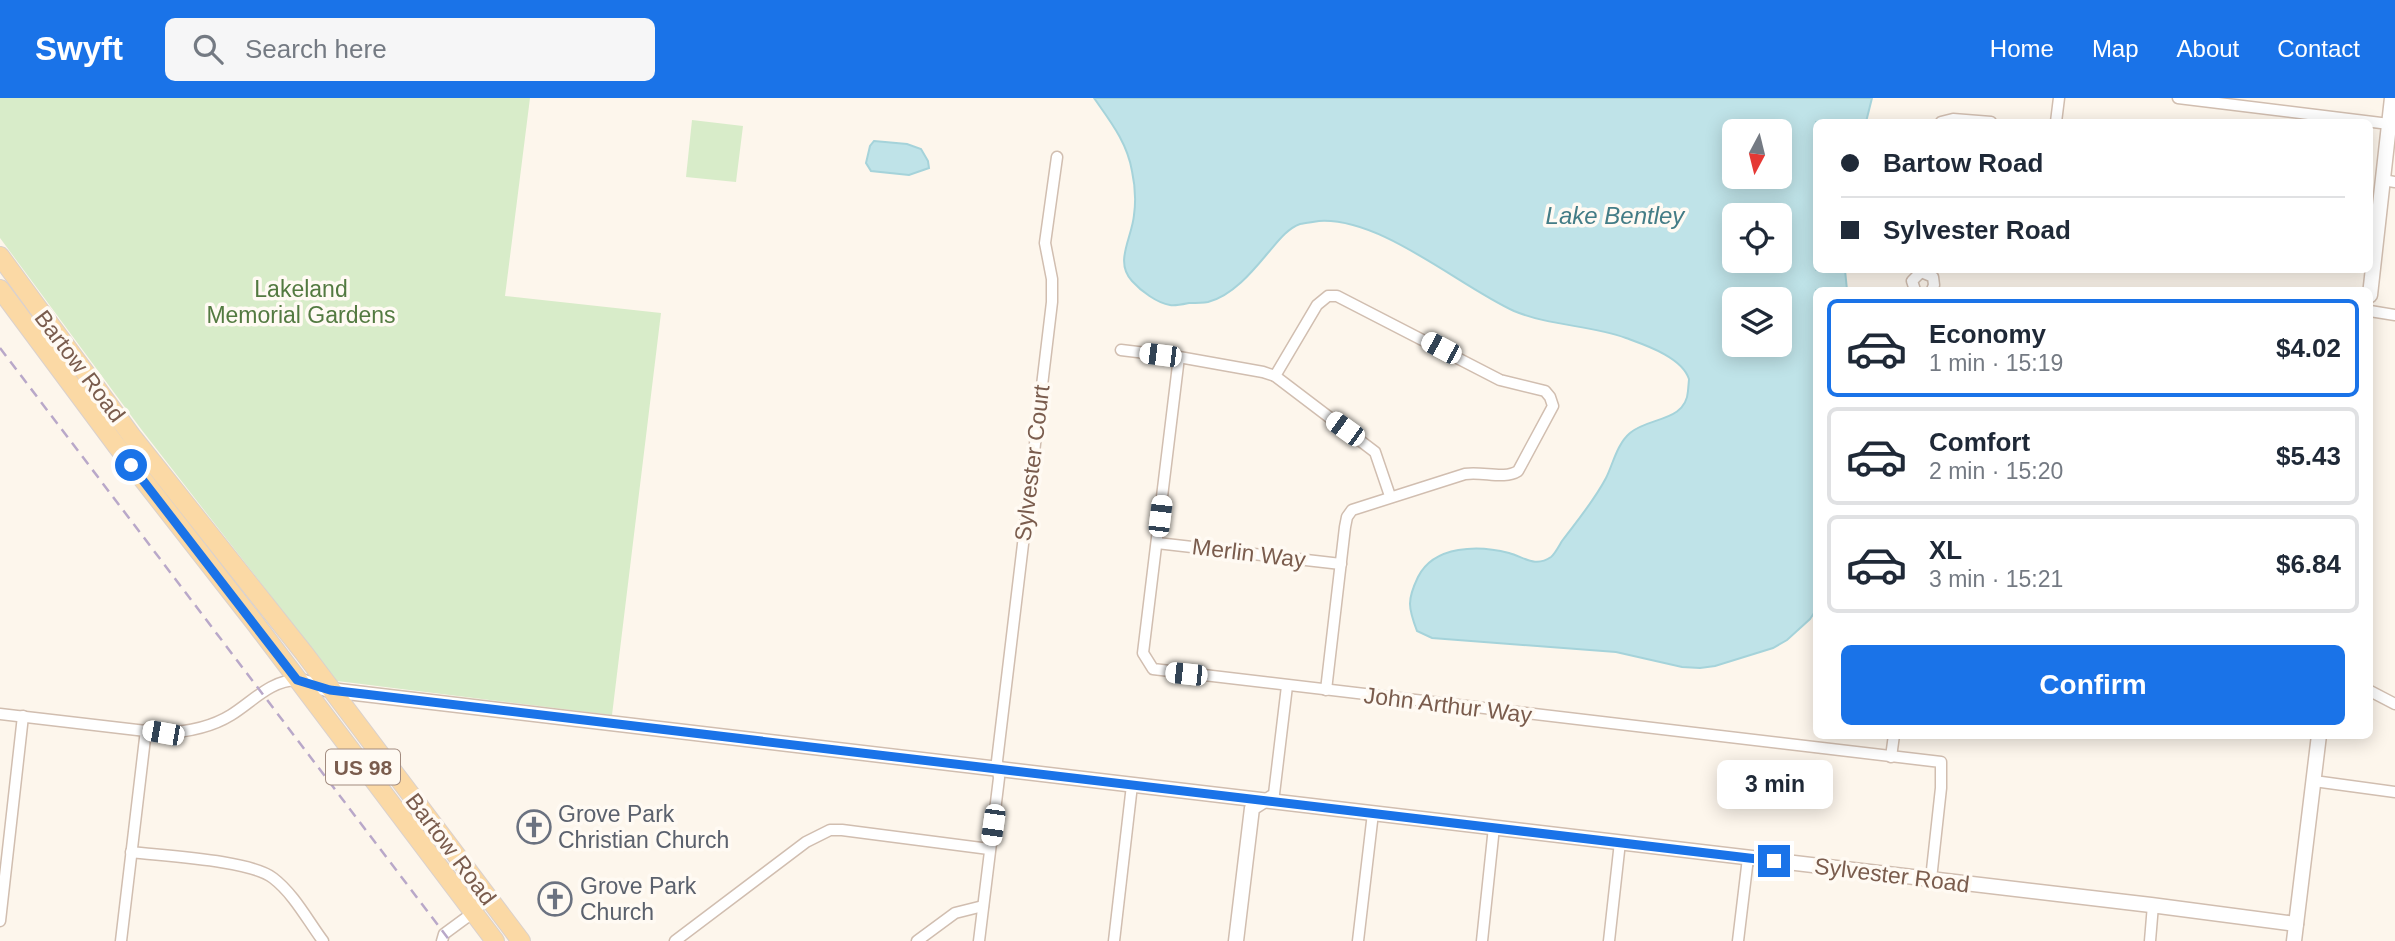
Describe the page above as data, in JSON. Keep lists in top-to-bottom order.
{
  "streets": {
    "main road": ["Bartow Road", "US 98"],
    "street": [
      "Sylvester Court",
      "Merlin Way",
      "John Arthur Way",
      "Sylvester Road"
    ]
  },
  "crossings": [
    ["Bartow Road", "Sylvester Road"],
    ["Sylvester Court", "Sylvester Road"],
    ["Merlin Way", "John Arthur Way"],
    ["John Arthur Way", "Sylvester Road"]
  ],
  "water": ["Lake Bentley"],
  "parks": ["Lakeland Memorial Gardens"],
  "places": {
    "church": ["Grove Park Christian Church", "Grove Park Church"]
  },
  "north": "bottom",
  "page": {
    "header": "Swyft",
    "search": "Search here",
    "nav": [
      "Home",
      "Map",
      "About",
      "Contact"
    ],
    "banner": ["Bartow Road", "Sylvester Road"],
    "list": [
      {
        "name": "Economy",
        "note": "1 min · 15:19",
        "value": "$4.02"
      },
      {
        "name": "Comfort",
        "note": "2 min · 15:20",
        "value": "$5.43"
      },
      {
        "name": "XL",
        "note": "3 min · 15:21",
        "value": "$6.84"
      }
    ],
    "buttons": "Confirm",
    "bubble": "3 min"
  }
}
